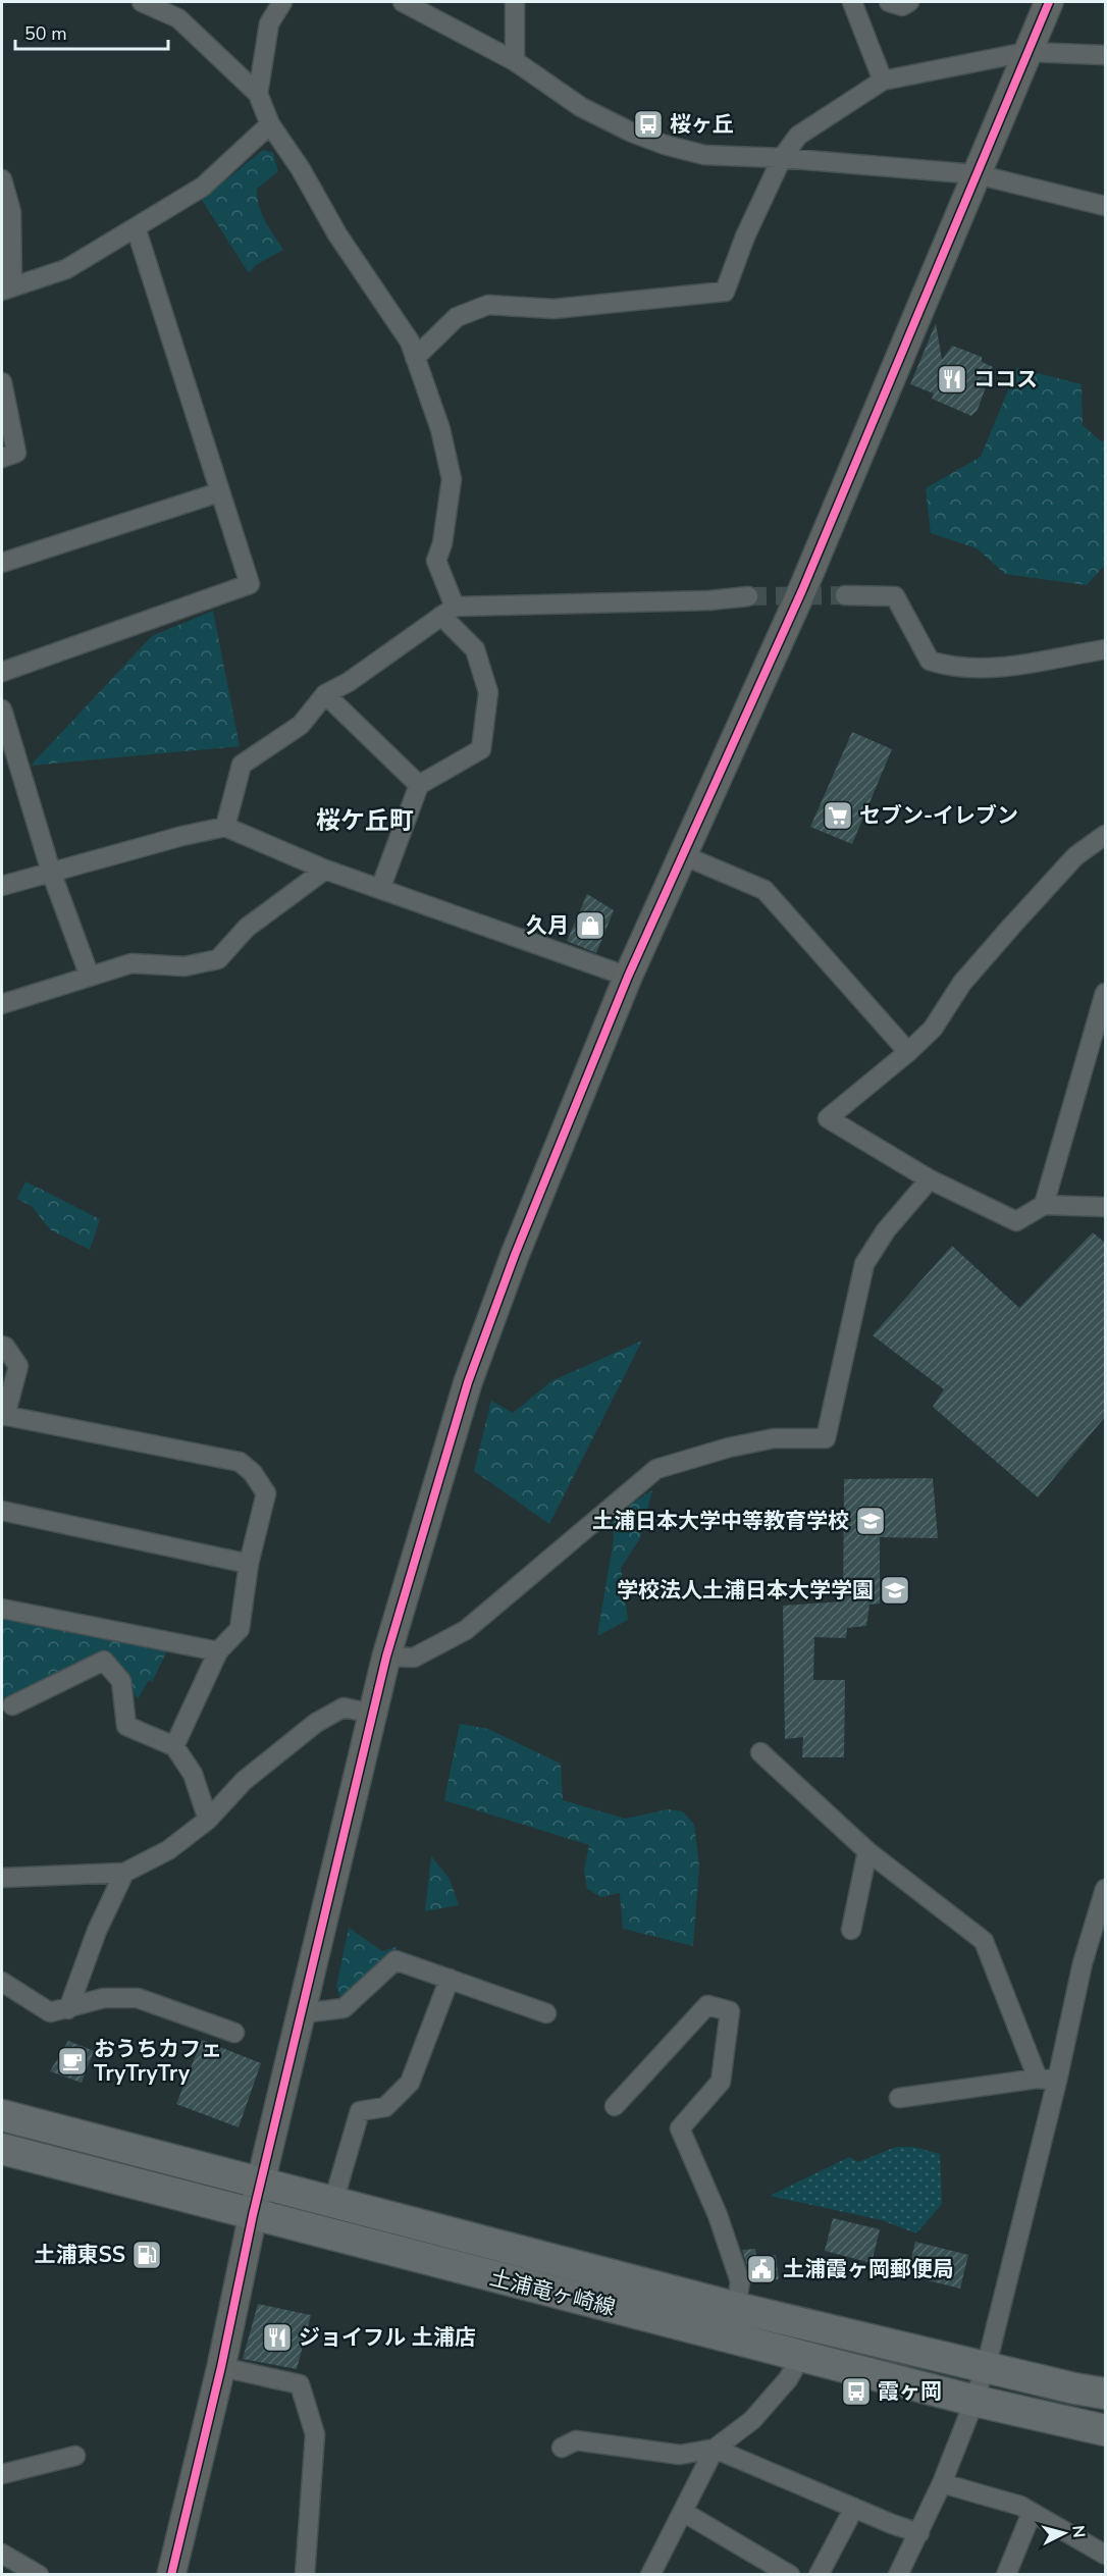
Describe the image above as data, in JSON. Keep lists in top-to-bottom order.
{
  "streets": {
    "main road": ["土浦竜ヶ崎線"]
  },
  "districts": ["桜ケ丘町"],
  "places": {
    "bus stop": ["桜ヶ丘", "霞ヶ岡"],
    "restaurant": ["ココス", "ジョイフル 土浦店"],
    "supermarket": ["セブン-イレブン"],
    "shop": ["久月"],
    "school or university": ["土浦日本大学中等教育学校", "学校法人土浦日本大学学園"],
    "cafe": ["おうちカフェ TryTryTry"],
    "fuel station": ["土浦東SS"],
    "public building": ["土浦霞ヶ岡郵便局"]
  },
  "scale_bar": "50 m",
  "north": "right"
}
